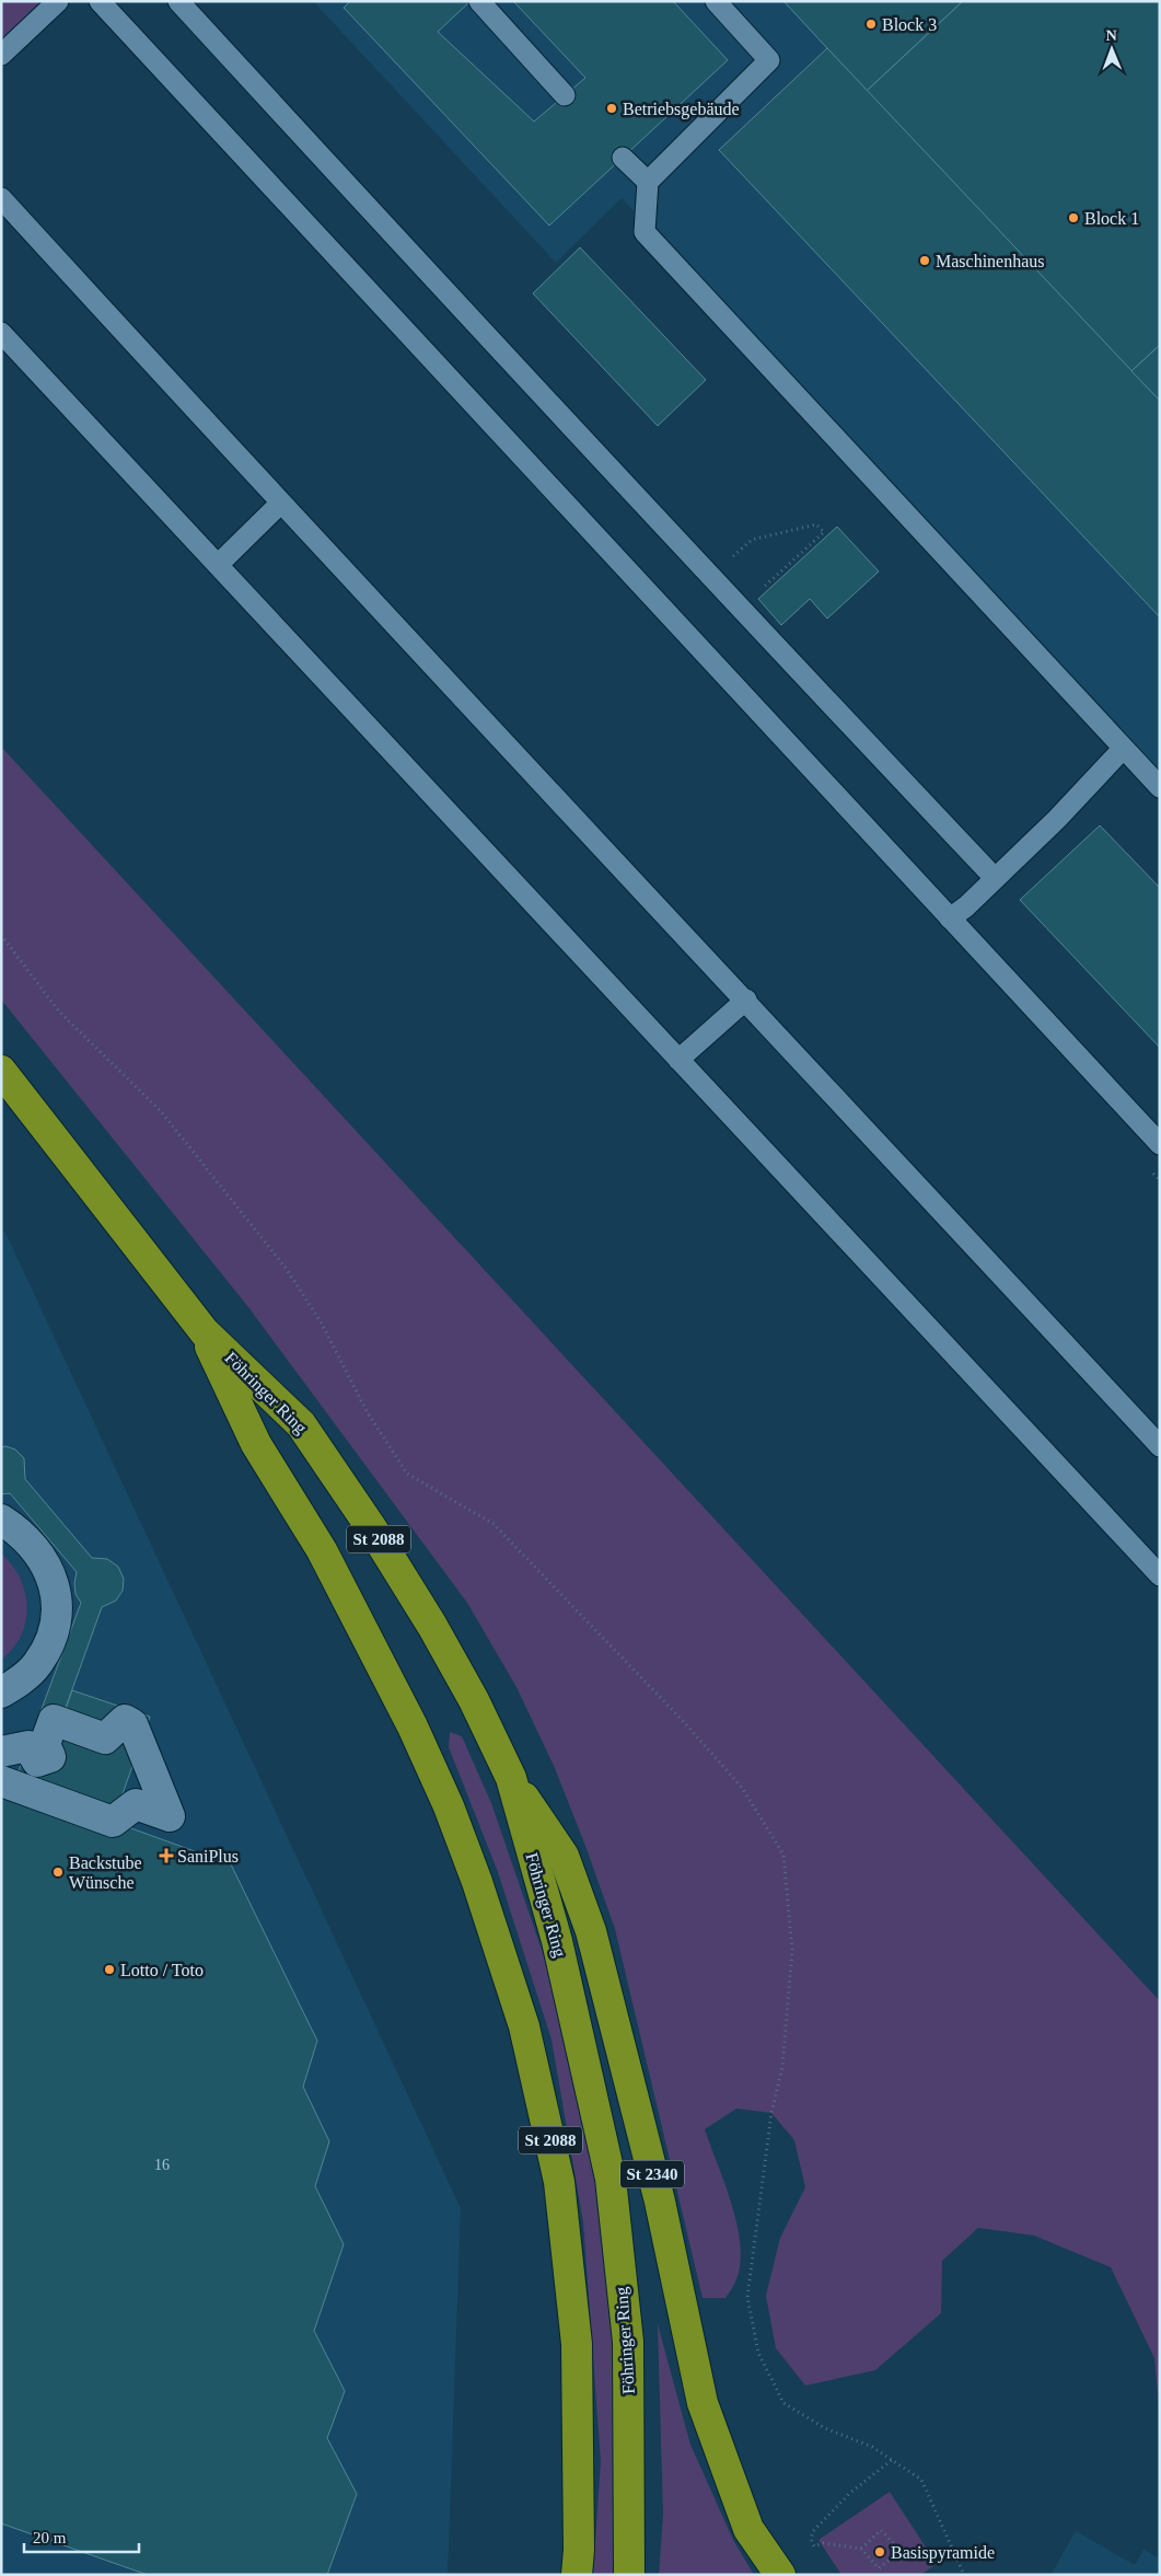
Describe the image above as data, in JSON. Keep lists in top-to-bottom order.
{
  "streets": {
    "highway": ["Föhringer Ring", "St 2088", "St 2340"]
  },
  "crossings": [
    ["Föhringer Ring", "St 2340"]
  ],
  "places": {
    "other": [
      "Block 3",
      "Betriebsgebäude",
      "Block 1",
      "Maschinenhaus",
      "Backstube Wünsche",
      "Lotto / Toto",
      "Basispyramide"
    ],
    "health": ["SaniPlus"]
  },
  "house_numbers": ["16"],
  "scale_bar": "20 m",
  "north": "top"
}
